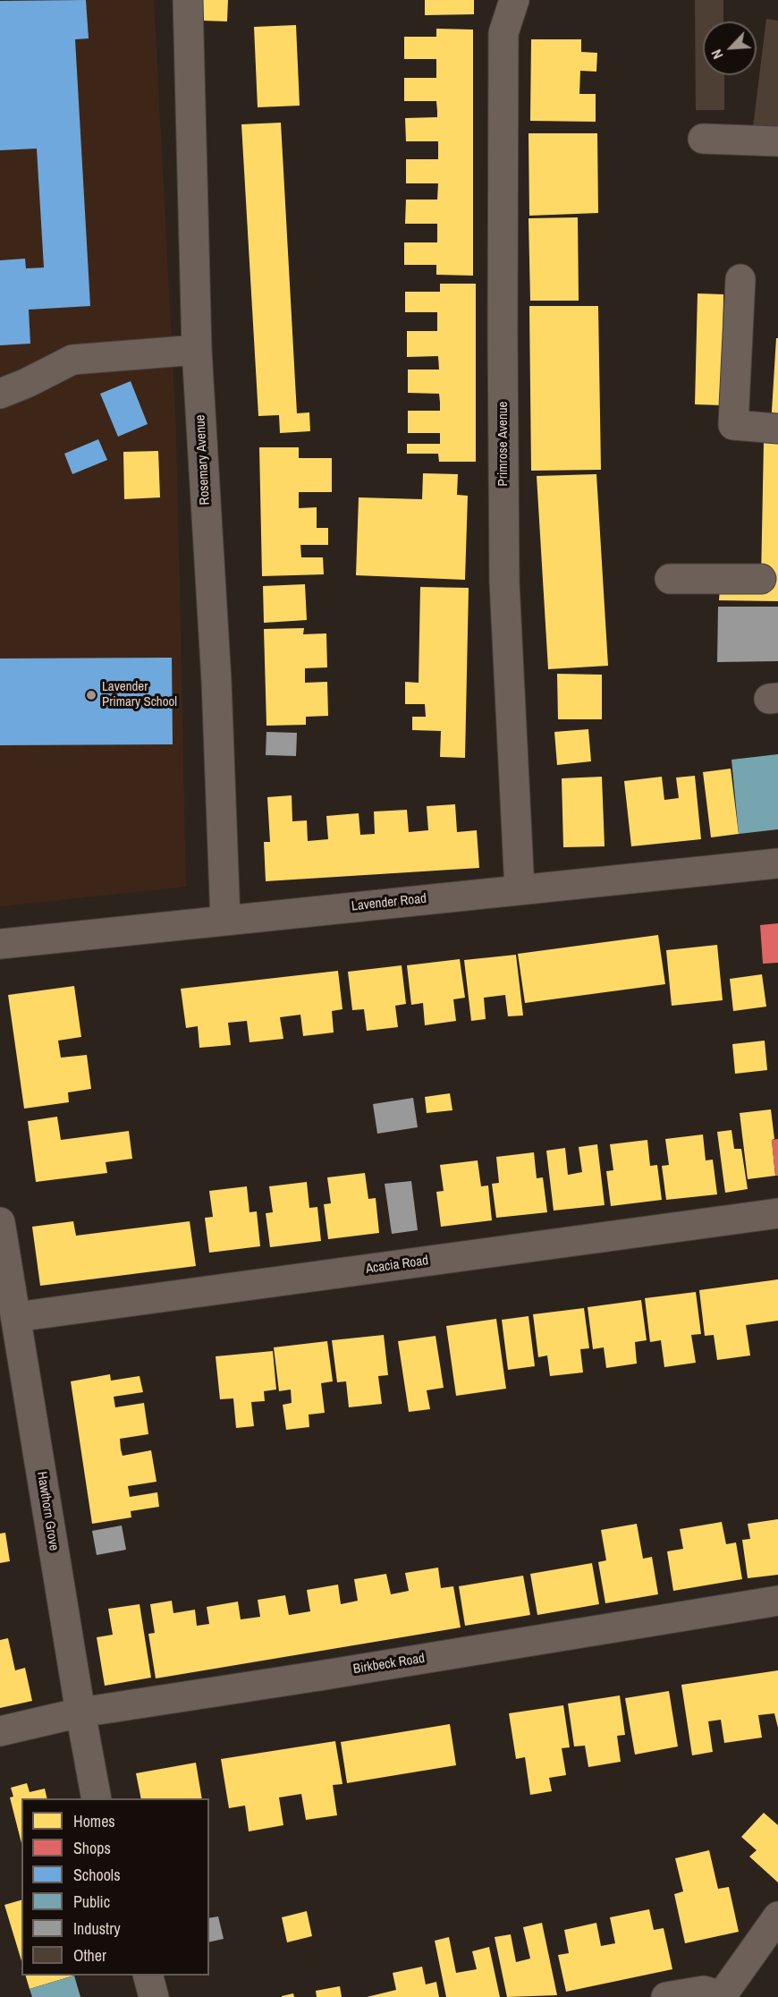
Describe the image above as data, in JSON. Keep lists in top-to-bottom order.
{
  "streets": {
    "street": [
      "Primrose Avenue",
      "Rosemary Avenue",
      "Lavender Road",
      "Acacia Road",
      "Hawthorn Grove",
      "Birkbeck Road"
    ]
  },
  "crossings": [
    ["Primrose Avenue", "Lavender Road"],
    ["Rosemary Avenue", "Lavender Road"],
    ["Acacia Road", "Hawthorn Grove"],
    ["Hawthorn Grove", "Birkbeck Road"]
  ],
  "places": ["Lavender Primary School"],
  "legend": [
    "Homes",
    "Shops",
    "Schools",
    "Public",
    "Industry",
    "Other"
  ],
  "north": "bottom left"
}
